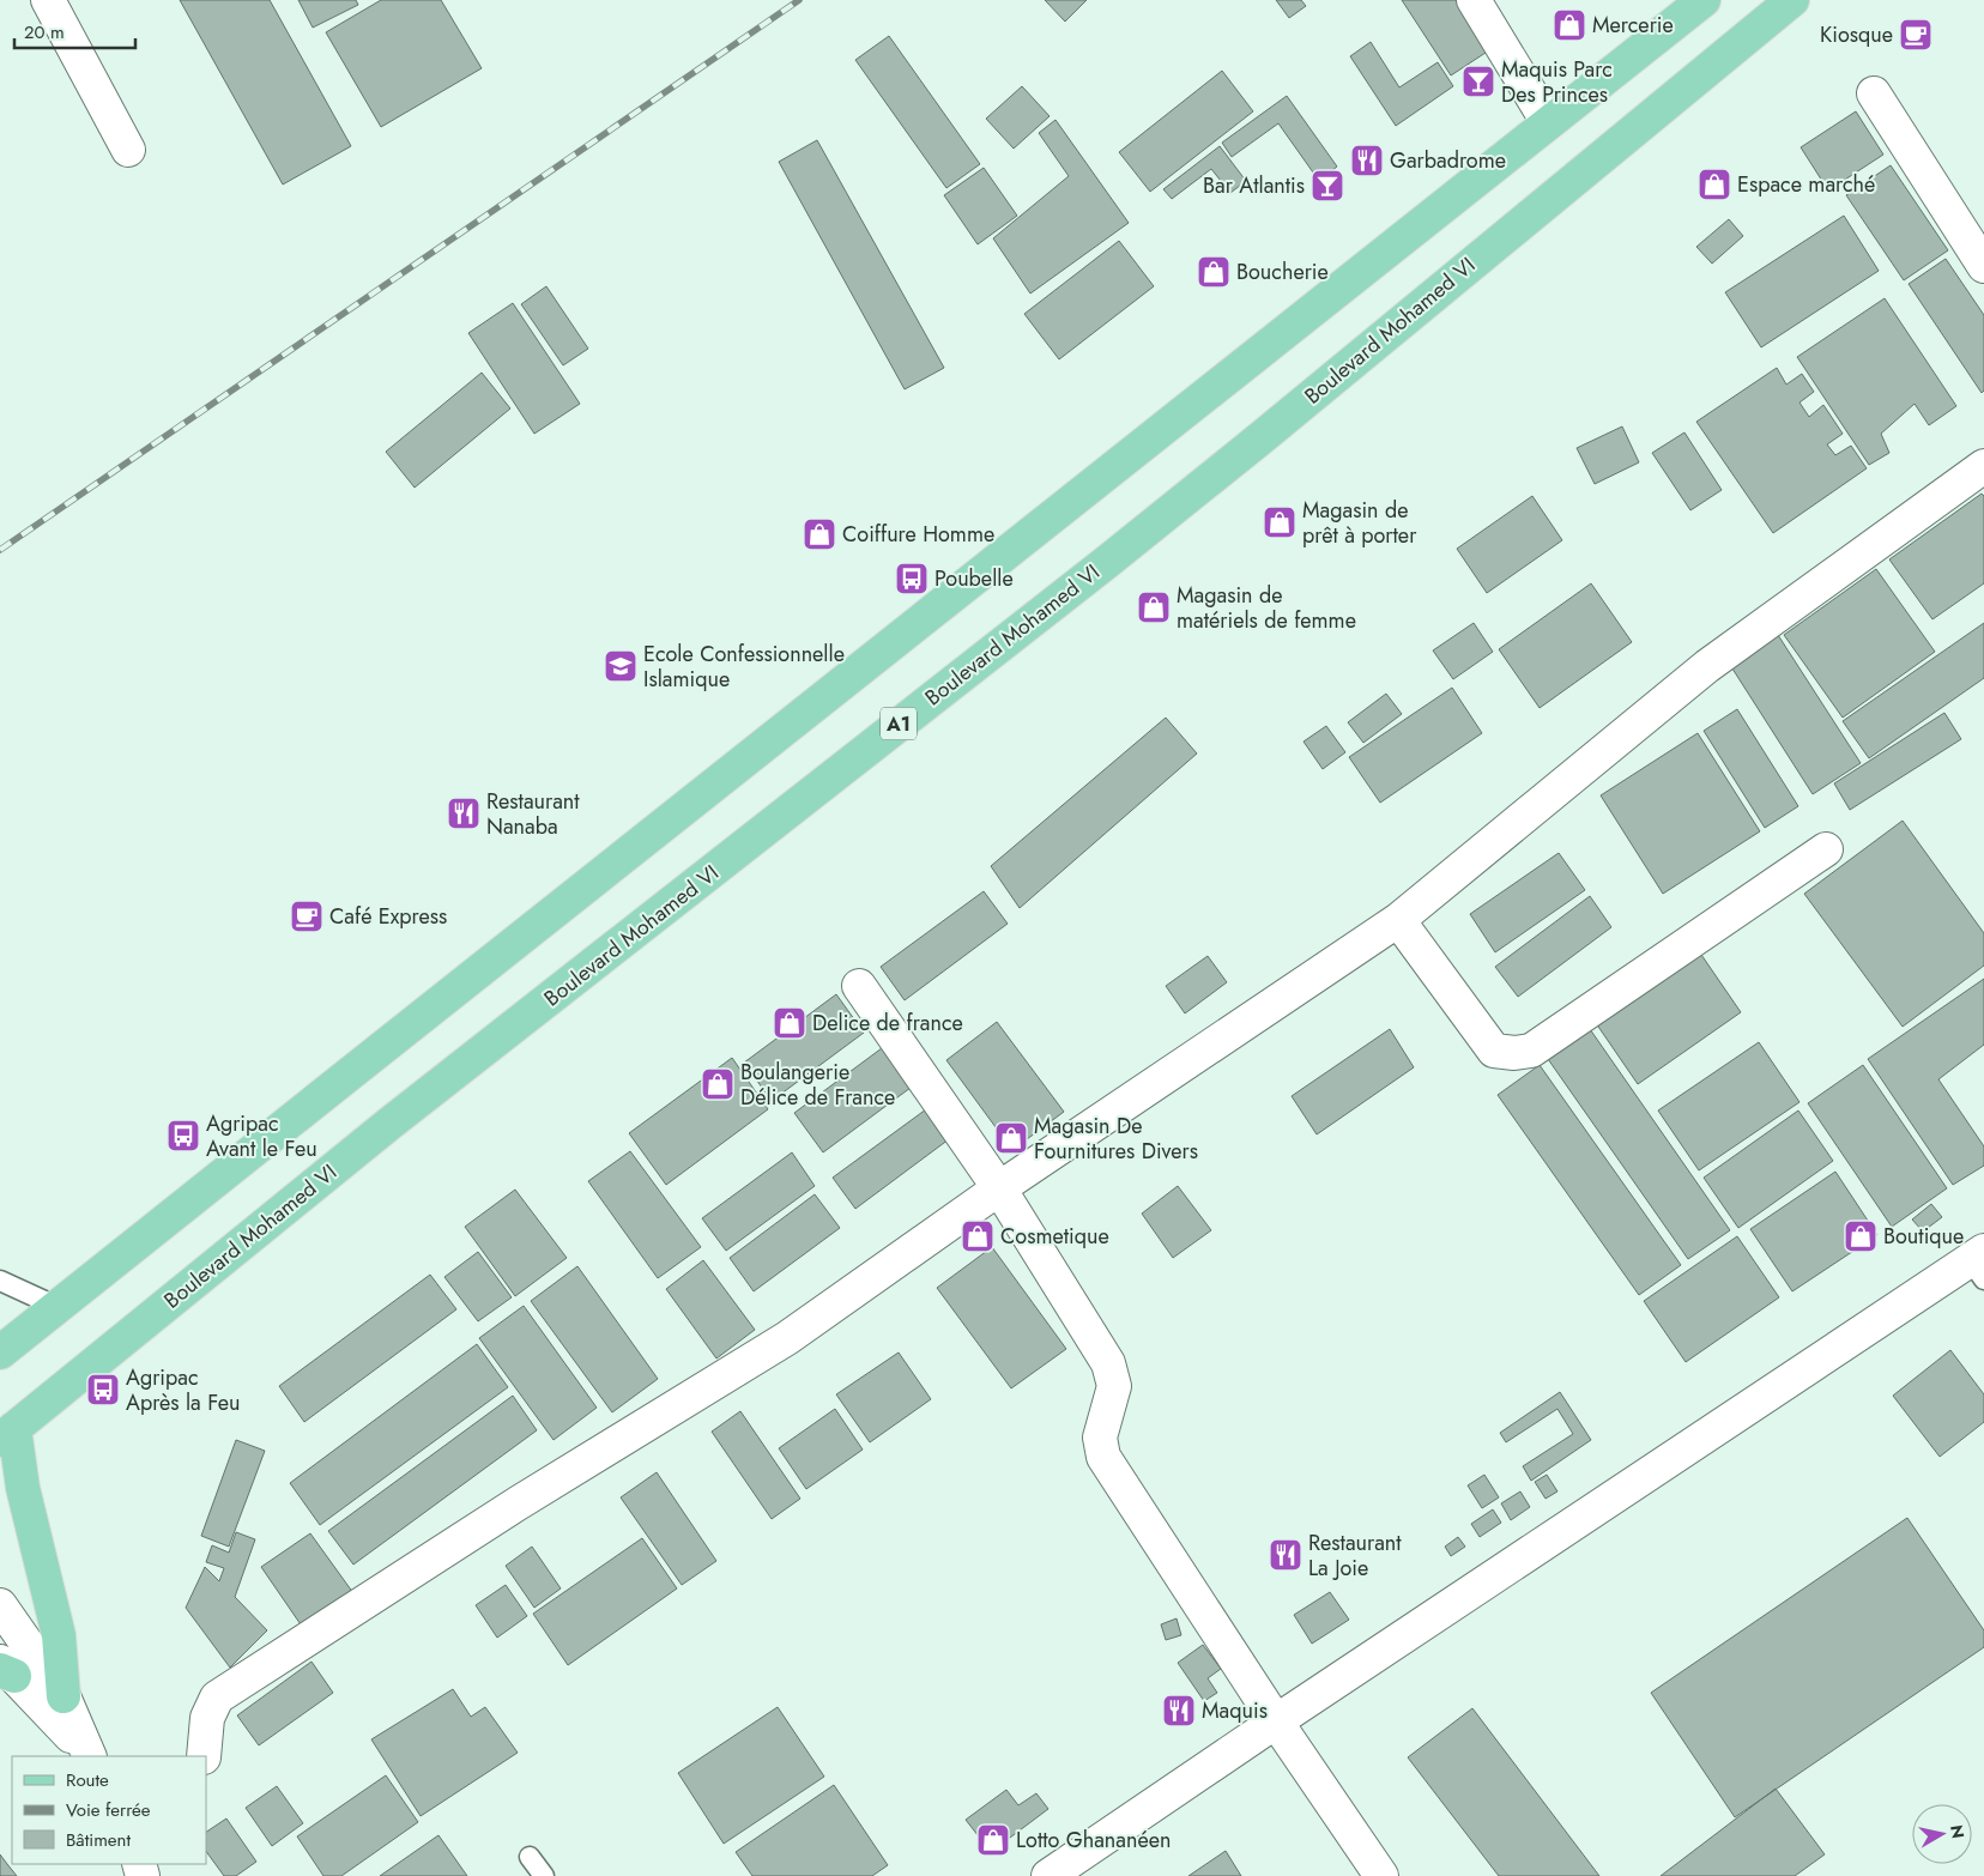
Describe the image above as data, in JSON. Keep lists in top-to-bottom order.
{
  "streets": {
    "main road": ["Boulevard Mohamed VI", "A1"]
  },
  "places": {
    "shop": [
      "Mercerie",
      "Espace marché",
      "Boucherie",
      "Magasin de prêt à porter",
      "Coiffure Homme",
      "Magasin de matériels de femme",
      "Delice de france",
      "Boulangerie Délice de France",
      "Magasin De Fournitures Divers",
      "Cosmetique",
      "Boutique",
      "Lotto Ghananéen"
    ],
    "cafe": ["Kiosque", "Café Express"],
    "bar": ["Maquis Parc Des Princes", "Bar Atlantis"],
    "restaurant": [
      "Garbadrome",
      "Restaurant Nanaba",
      "Restaurant La Joie",
      "Maquis"
    ],
    "bus stop": ["Poubelle", "Agripac Avant le Feu", "Agripac Après la Feu"],
    "school or university": ["Ecole Confessionnelle Islamique"]
  },
  "legend": ["Route", "Voie ferrée", "Bâtiment"],
  "scale_bar": "20 m",
  "north": "right"
}
